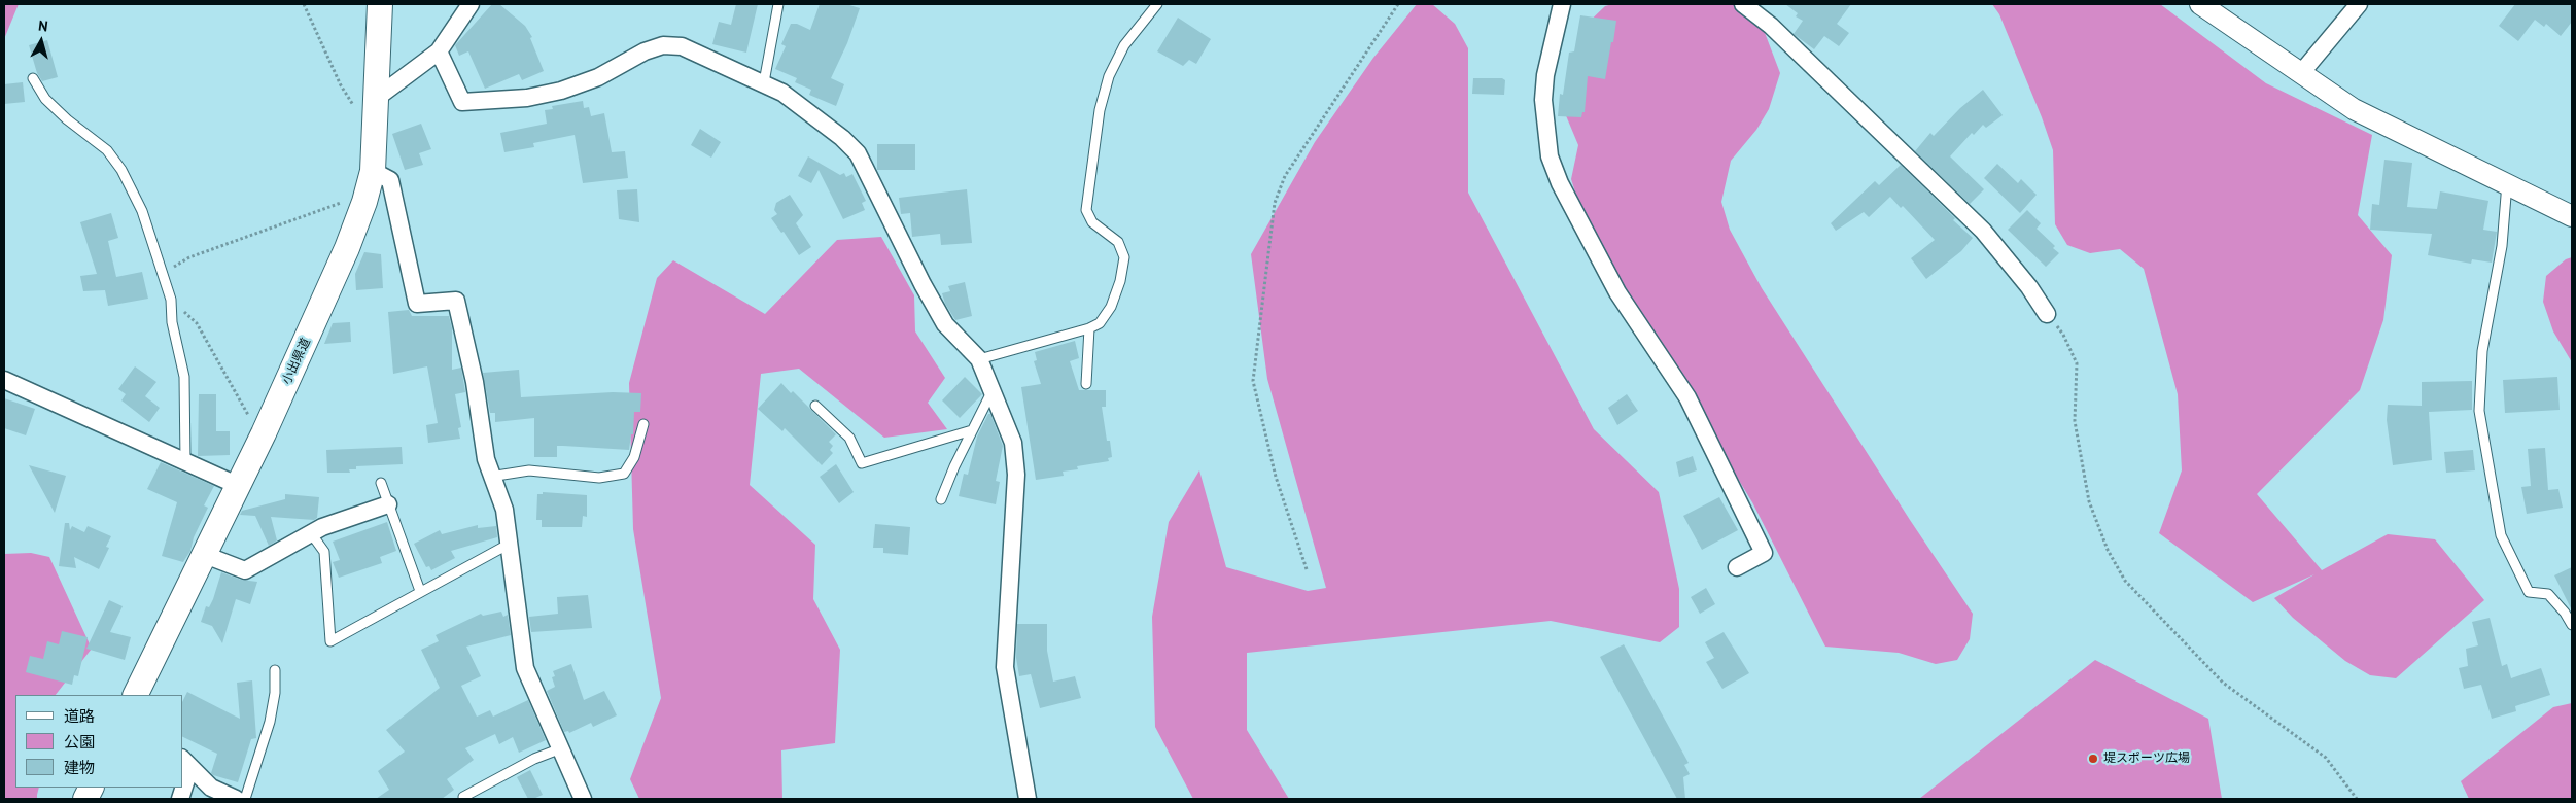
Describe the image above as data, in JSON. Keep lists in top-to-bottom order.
{
  "streets": {
    "main road": ["小出県道"]
  },
  "places": ["堤スポーツ広場"],
  "legend": ["道路", "公園", "建物"],
  "north": "top"
}
